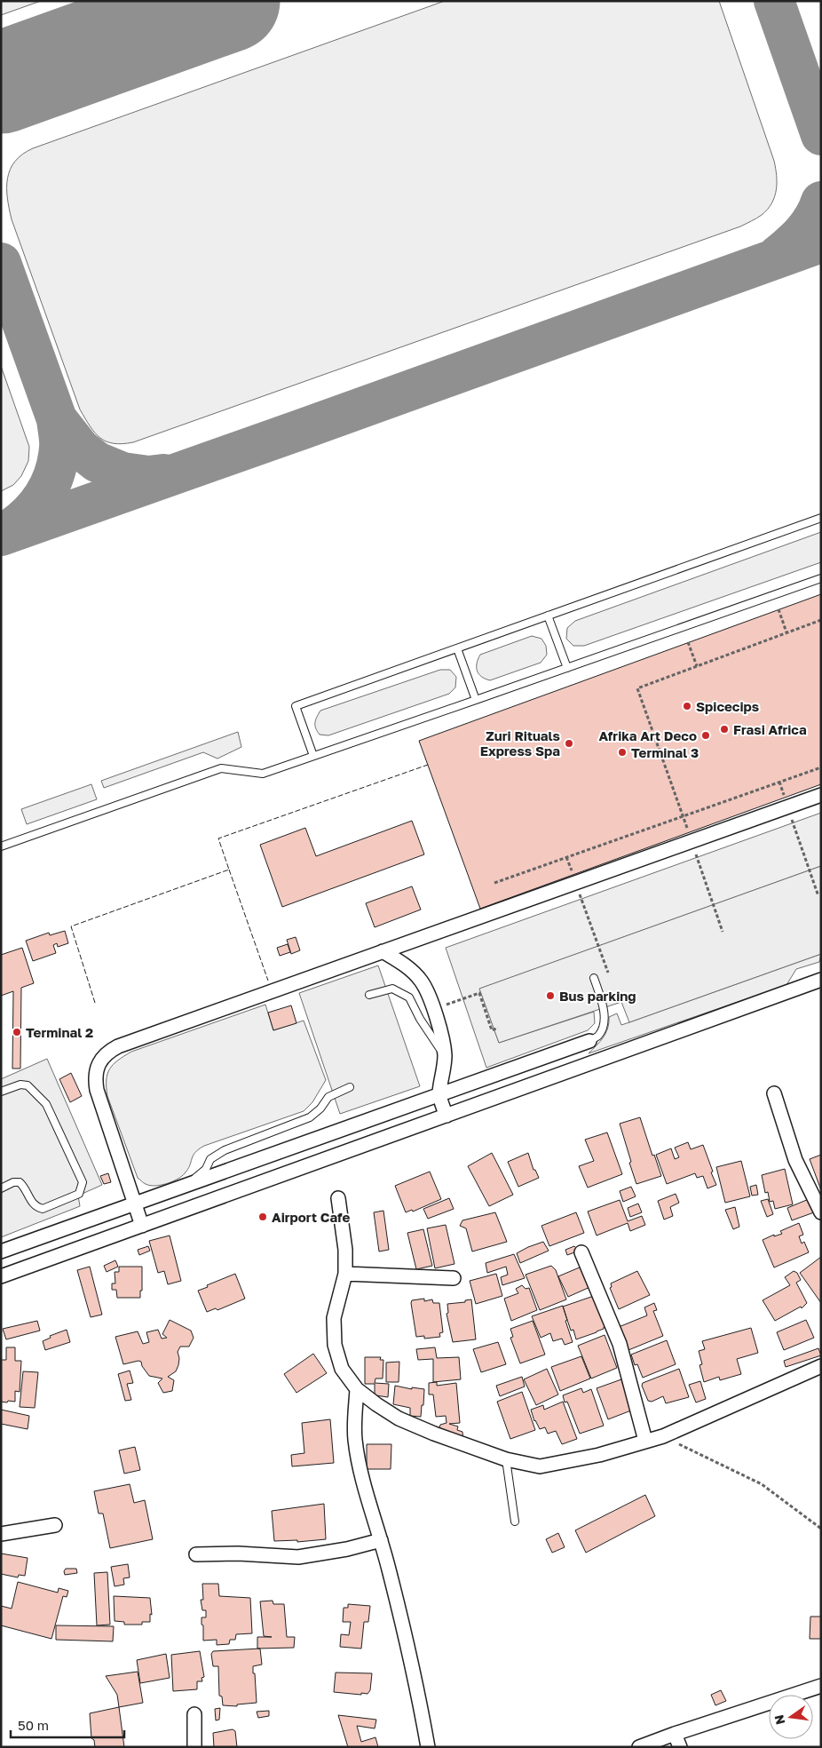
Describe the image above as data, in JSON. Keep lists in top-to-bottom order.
{
  "places": [
    "Spicecips",
    "Frasi Africa",
    "Afrika Art Deco",
    "Zuri Rituals Express Spa",
    "Terminal 3",
    "Bus parking",
    "Terminal 2",
    "Airport Cafe"
  ],
  "scale_bar": "50 m",
  "north": "left"
}
